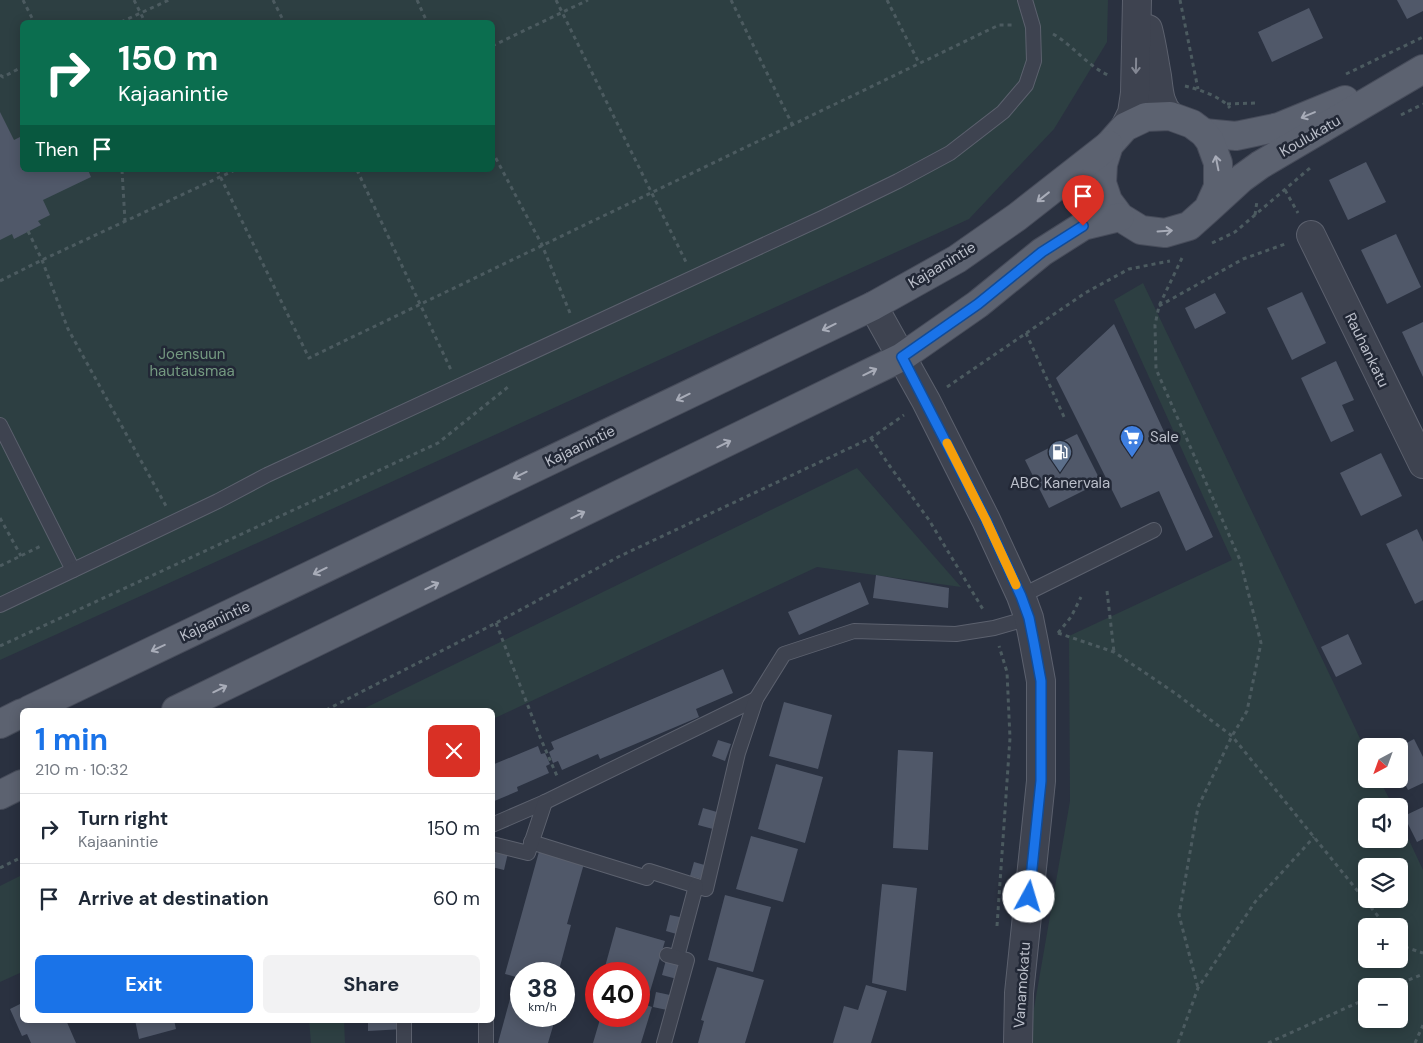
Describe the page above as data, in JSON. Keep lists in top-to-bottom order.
{
  "streets": {
    "main road": ["Koulukatu", "Kajaanintie"],
    "street": ["Rauhankatu", "Vanamokatu"]
  },
  "crossings": [
    ["Koulukatu", "Kajaanintie"],
    ["Kajaanintie", "Vanamokatu"]
  ],
  "parks": ["Joensuun hautausmaa"],
  "places": {
    "supermarket": ["Sale"],
    "fuel station": ["ABC Kanervala"]
  },
  "north": "bottom left",
  "page": {
    "turn": ["150 m", "Kajaanintie"],
    "then": "Then",
    "heading": ["1 min", "210 m · 10:32"],
    "map_buttons": ["+", "−"],
    "list": [
      {
        "name": "Turn right",
        "note": "Kajaanintie",
        "value": "150 m"
      },
      {
        "name": "Arrive at destination",
        "value": "60 m"
      }
    ],
    "buttons": ["Exit", "Share"],
    "speed": "38 km/h",
    "limit": "40"
  }
}
